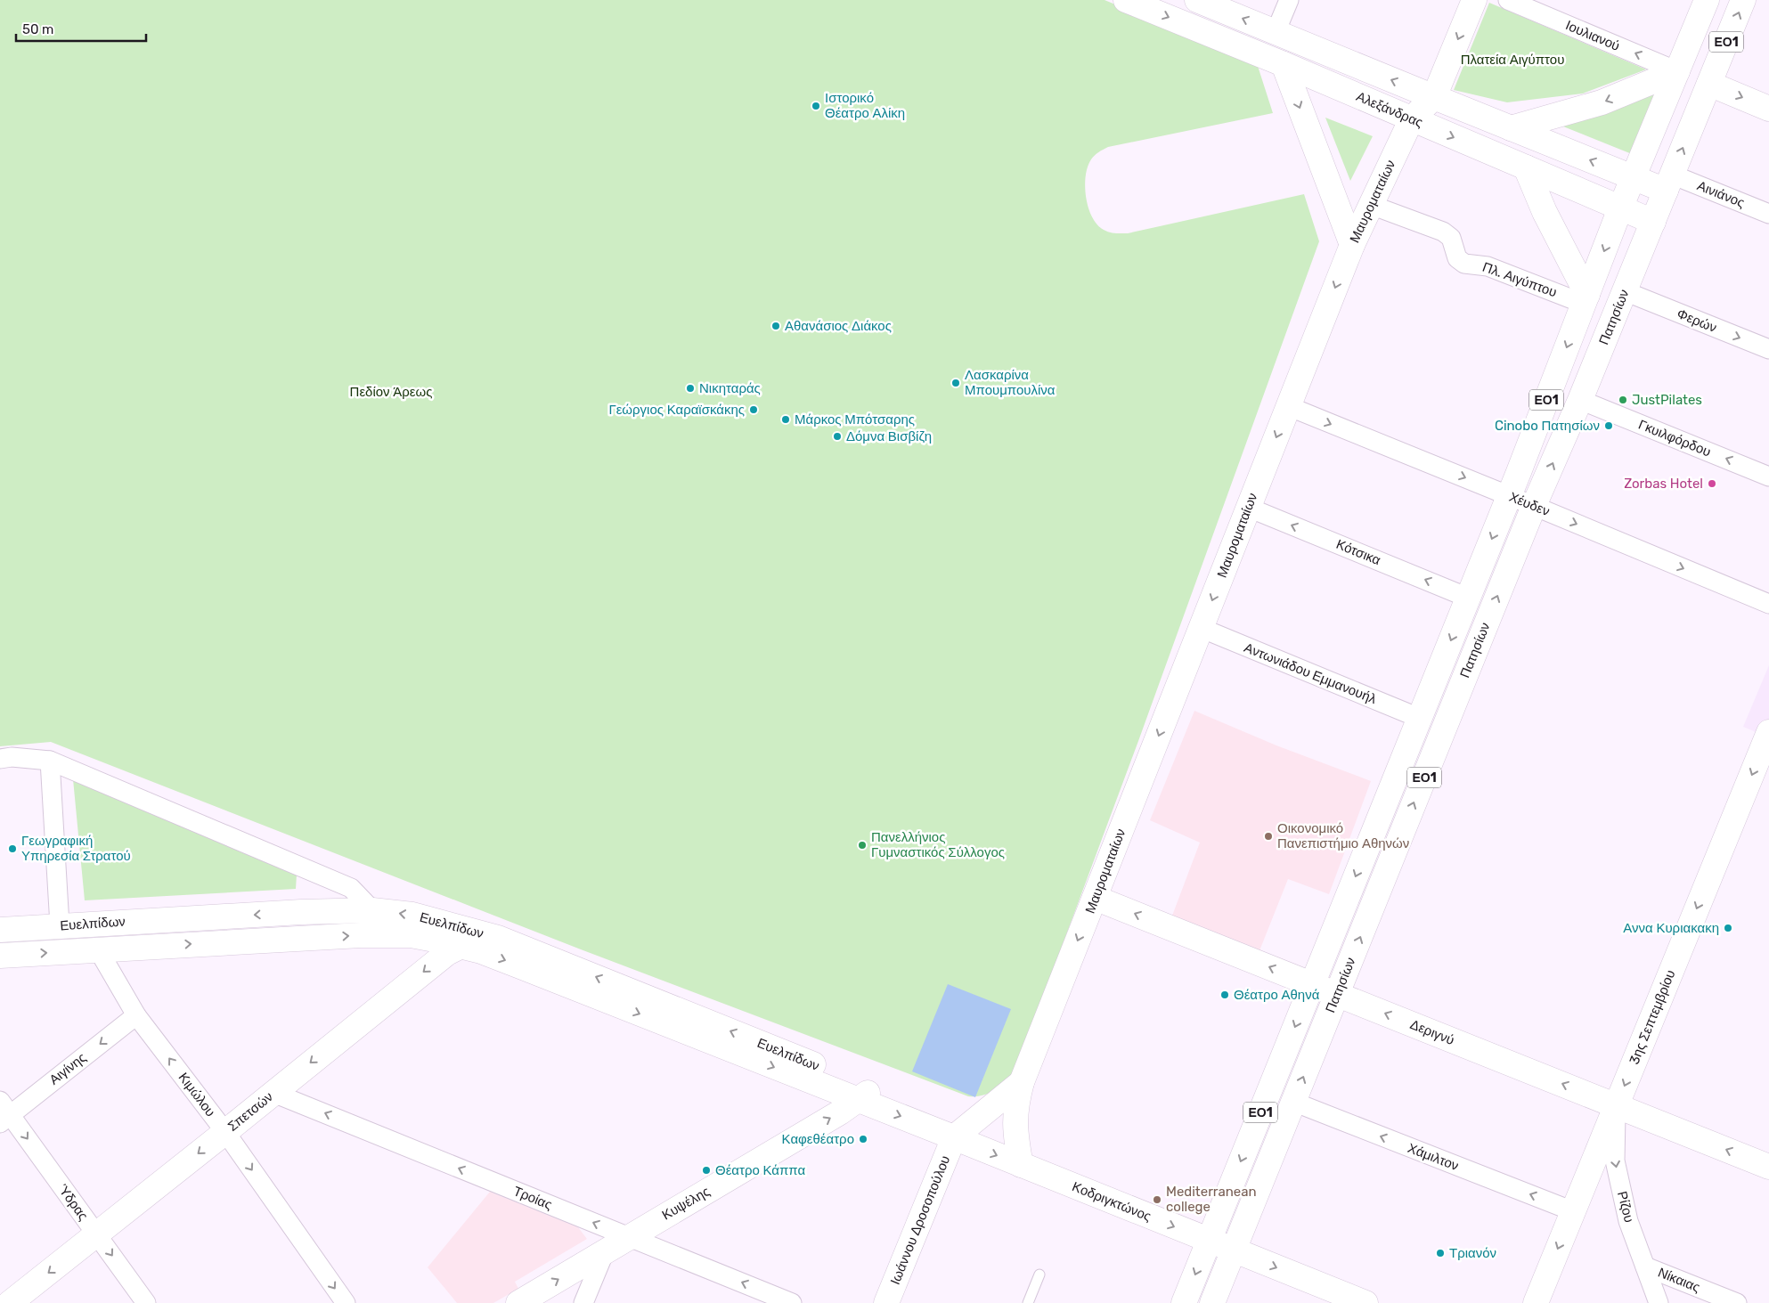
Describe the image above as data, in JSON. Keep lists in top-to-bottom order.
{
  "streets": {
    "main road": [
      "ΕΟ1",
      "Αλεξάνδρας",
      "Μαυροματαίων",
      "Πατησίων",
      "Ευελπίδων",
      "3ης Σεπτεμβρίου",
      "Δεριγνύ",
      "Σπετσών",
      "Κοδριγκτώνος",
      "Κυψέλης",
      "Ιωάννου Δροσοπούλου"
    ],
    "street": [
      "Ιουλιανού",
      "Αινιάνος",
      "Πλ. Αιγύπτου",
      "Φερών",
      "Γκυιλφόρδου",
      "Χέυδεν",
      "Κότσικα",
      "Αντωνιάδου Εμμανουήλ",
      "Αιγίνης",
      "Κιμώλου",
      "Χάμιλτον",
      "Τροίας",
      "Ύδρας",
      "Ρίζου",
      "Νίκαιας"
    ]
  },
  "crossings": [
    ["Ιουλιανού", "Πατησίων"],
    ["Αλεξάνδρας", "Αινιάνος"],
    ["Αλεξάνδρας", "Μαυροματαίων"],
    ["Αλεξάνδρας", "Πατησίων"],
    ["Αινιάνος", "Πατησίων"],
    ["Μαυροματαίων", "Πλ. Αιγύπτου"],
    ["Μαυροματαίων", "Χέυδεν"],
    ["Μαυροματαίων", "Κότσικα"],
    ["Μαυροματαίων", "Αντωνιάδου Εμμανουήλ"],
    ["Μαυροματαίων", "Δεριγνύ"],
    ["Μαυροματαίων", "Κοδριγκτώνος"],
    ["Μαυροματαίων", "Ιωάννου Δροσοπούλου"],
    ["Πλ. Αιγύπτου", "Πατησίων"],
    ["Πατησίων", "Φερών"],
    ["Πατησίων", "Γκυιλφόρδου"],
    ["Πατησίων", "Χέυδεν"],
    ["Πατησίων", "Κότσικα"],
    ["Πατησίων", "Αντωνιάδου Εμμανουήλ"],
    ["Πατησίων", "Δεριγνύ"],
    ["Πατησίων", "Χάμιλτον"],
    ["Πατησίων", "Κοδριγκτώνος"],
    ["Ευελπίδων", "Κιμώλου"],
    ["Ευελπίδων", "Σπετσών"],
    ["Ευελπίδων", "Κοδριγκτώνος"],
    ["Ευελπίδων", "Κυψέλης"],
    ["3ης Σεπτεμβρίου", "Δεριγνύ"],
    ["3ης Σεπτεμβρίου", "Χάμιλτον"],
    ["3ης Σεπτεμβρίου", "Ρίζου"],
    ["Δεριγνύ", "Ρίζου"],
    ["Αιγίνης", "Κιμώλου"],
    ["Αιγίνης", "Ύδρας"],
    ["Κιμώλου", "Σπετσών"],
    ["Σπετσών", "Τροίας"],
    ["Σπετσών", "Ύδρας"],
    ["Τροίας", "Κυψέλης"],
    ["Κοδριγκτώνος", "Κυψέλης"],
    ["Κοδριγκτώνος", "Ιωάννου Δροσοπούλου"],
    ["Ρίζου", "Νίκαιας"]
  ],
  "one_way": [
    "Ιουλιανού",
    "Μαυροματαίων",
    "Φερών",
    "Γκυιλφόρδου",
    "Χέυδεν",
    "Κότσικα",
    "3ης Σεπτεμβρίου",
    "Δεριγνύ",
    "Αιγίνης",
    "Σπετσών",
    "Χάμιλτον",
    "Τροίας",
    "Κοδριγκτώνος",
    "Ύδρας",
    "Κυψέλης",
    "Ρίζου"
  ],
  "parks": ["Πλατεία Αιγύπτου", "Πεδίον Άρεως"],
  "places": [
    "Ιστορικό Θέατρο Αλίκη",
    "Αθανάσιος Διάκος",
    "Λασκαρίνα Μπουμπουλίνα",
    "Νικηταράς",
    "JustPilates",
    "Γεώργιος Καραϊσκάκης",
    "Μάρκος Μπότσαρης",
    "Cinobo Πατησίων",
    "Δόμνα Βισβίζη",
    "Zorbas Hotel",
    "Οικονομικό Πανεπιστήμιο Αθηνών",
    "Πανελλήνιος Γυμναστικός Σύλλογος",
    "Γεωγραφική Υπηρεσία Στρατού",
    "Αννα Κυριακακη",
    "Θέατρο Αθηνά",
    "Καφεθέατρο",
    "Θέατρο Κάππα",
    "Mediterranean college",
    "Τριανόν"
  ],
  "scale_bar": "50 m"
}
